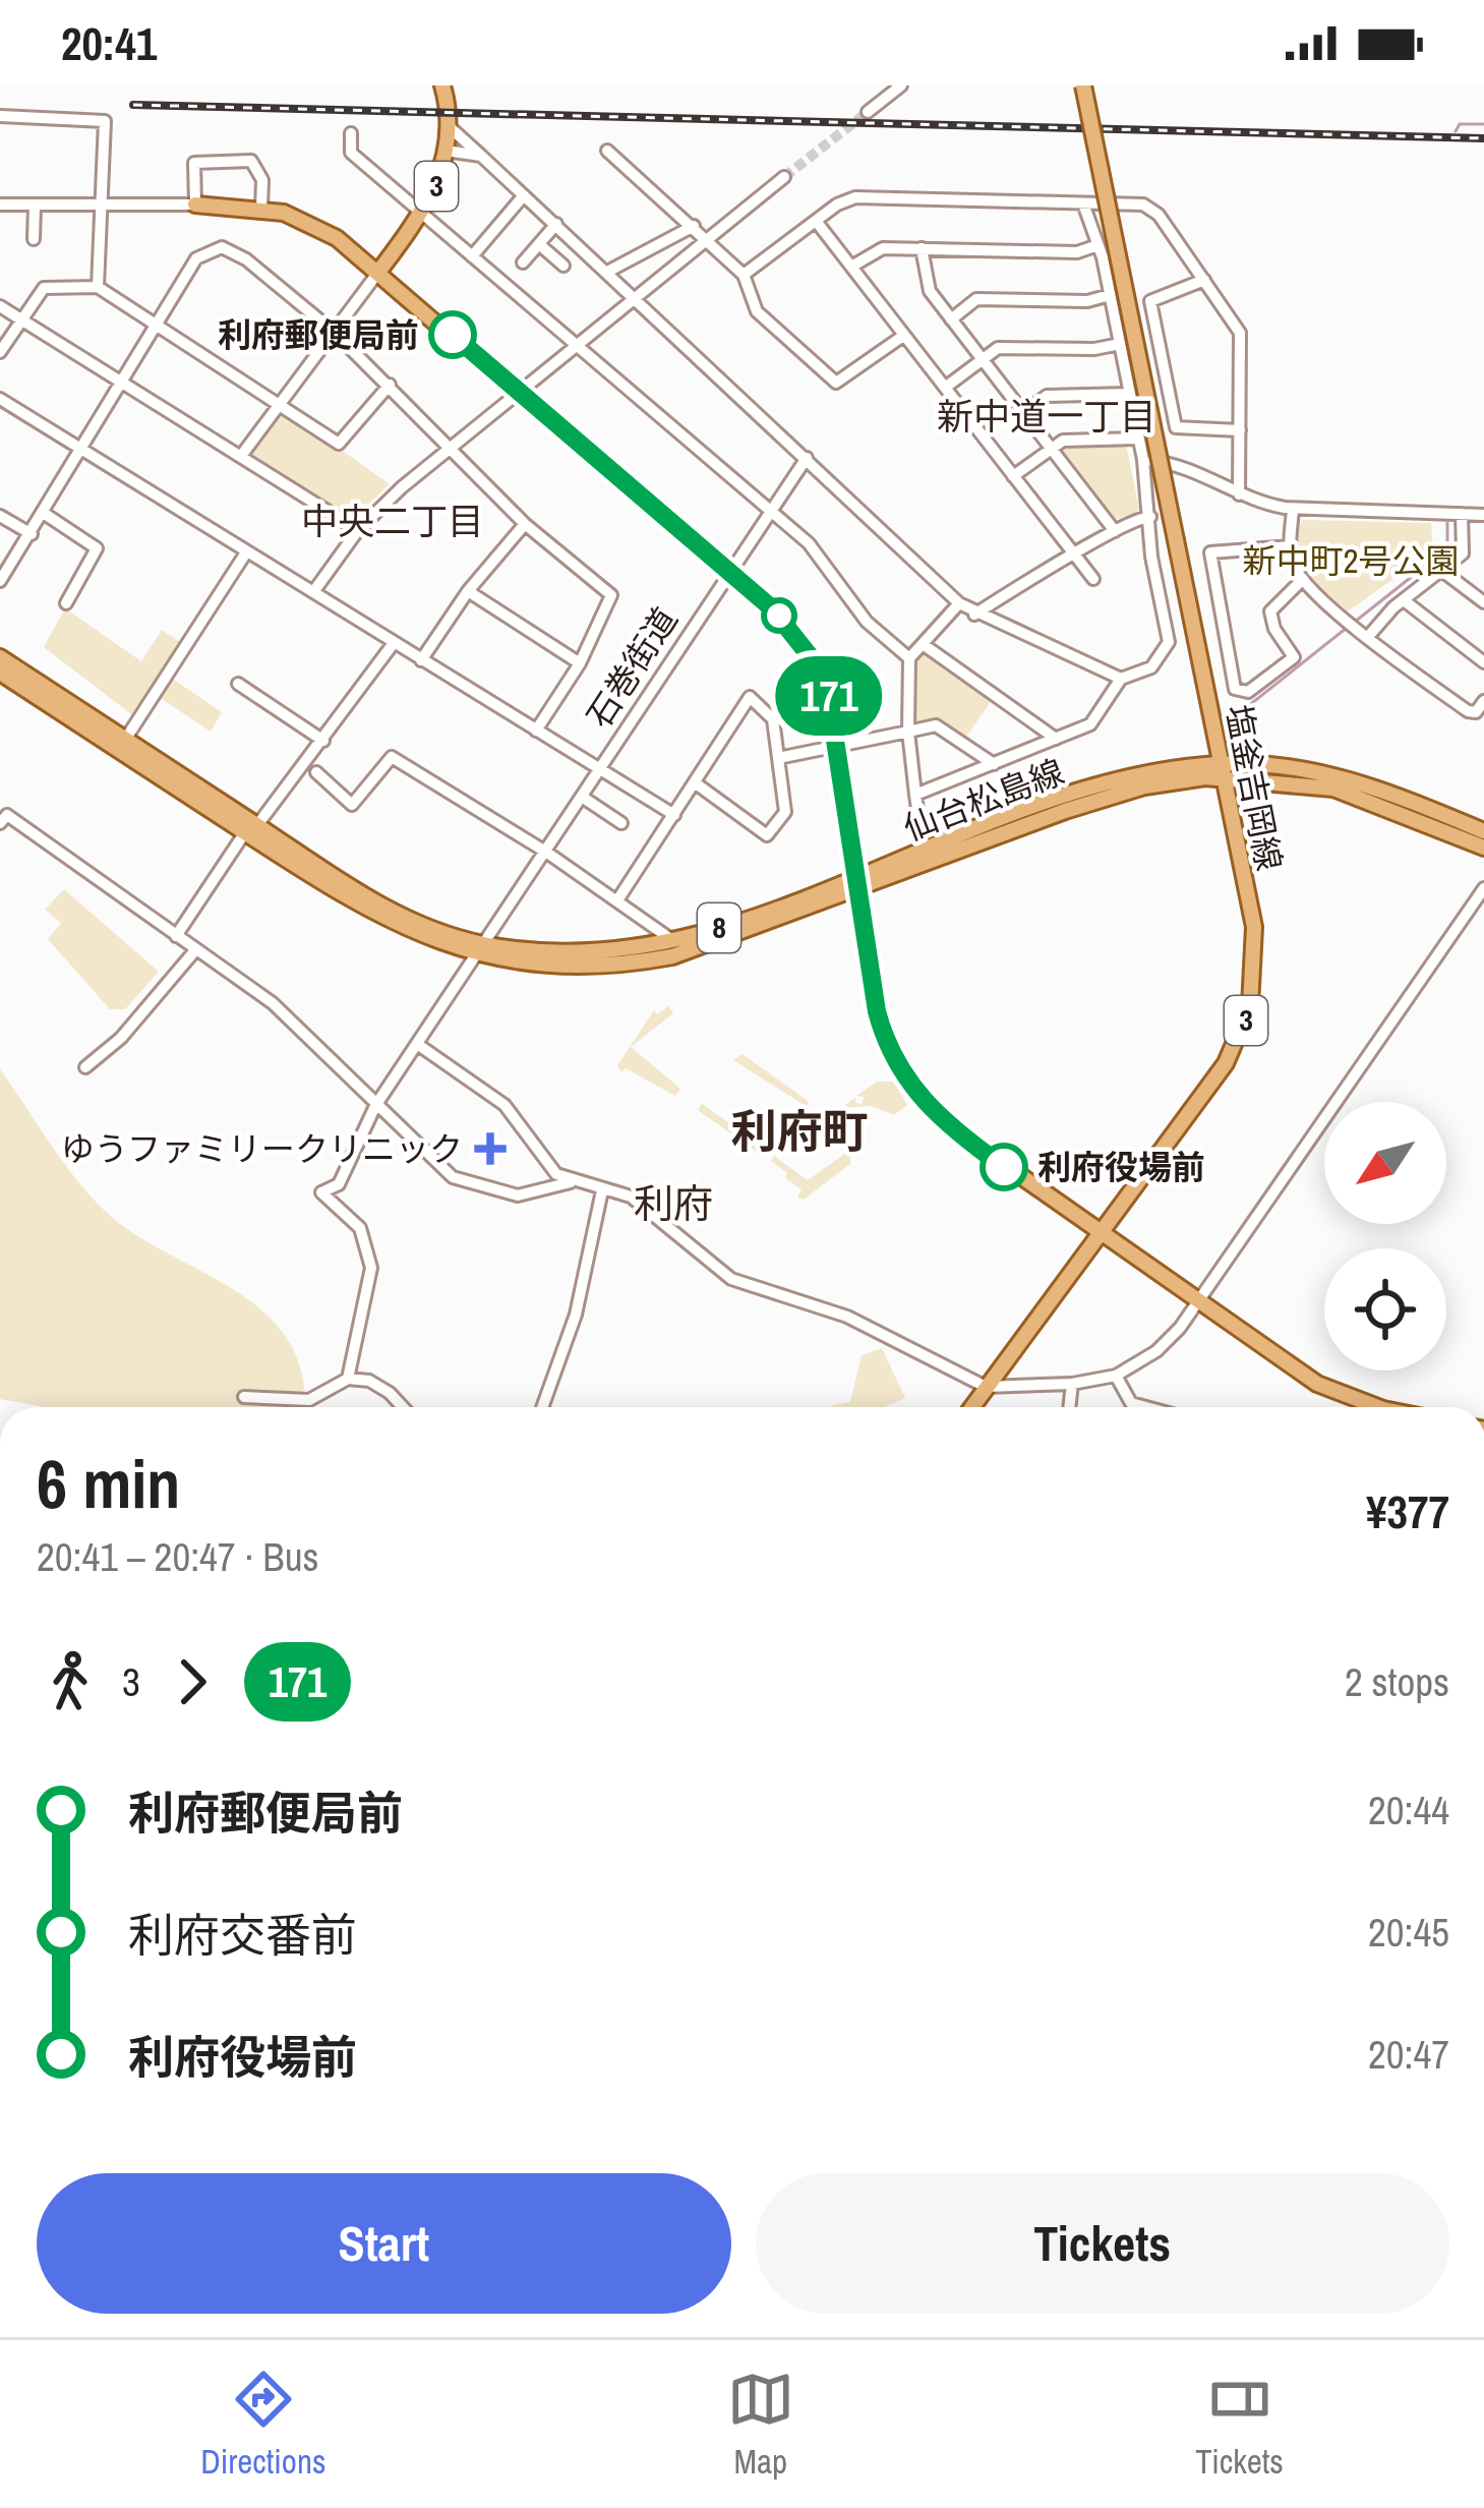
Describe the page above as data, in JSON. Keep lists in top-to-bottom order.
{
  "streets": {
    "main road": [
      "3",
      "塩釜吉岡線",
      "仙台松島線",
      "8"
    ],
    "street": ["石巻街道"]
  },
  "crossings": [
    ["塩釜吉岡線", "仙台松島線"]
  ],
  "districts": [
    "新中道一丁目",
    "中央二丁目",
    "利府町",
    "利府"
  ],
  "parks": ["新中町2号公園"],
  "places": {
    "other": ["利府郵便局前", "利府役場前"],
    "health": ["ゆうファミリークリニック"]
  },
  "lines": ["bus line 171"],
  "north": "bottom left",
  "page": {
    "status": "20:41",
    "on_map": "171",
    "heading": ["6 min", "20:41 – 20:47 · Bus", "¥377"],
    "legs": ["3", "171", "2 stops"],
    "list": [
      {
        "name": "利府郵便局前",
        "value": "20:44"
      },
      {
        "name": "利府交番前",
        "value": "20:45"
      },
      {
        "name": "利府役場前",
        "value": "20:47"
      }
    ],
    "buttons": ["Start", "Tickets"],
    "tabs": ["Directions", "Map", "Tickets"]
  }
}
